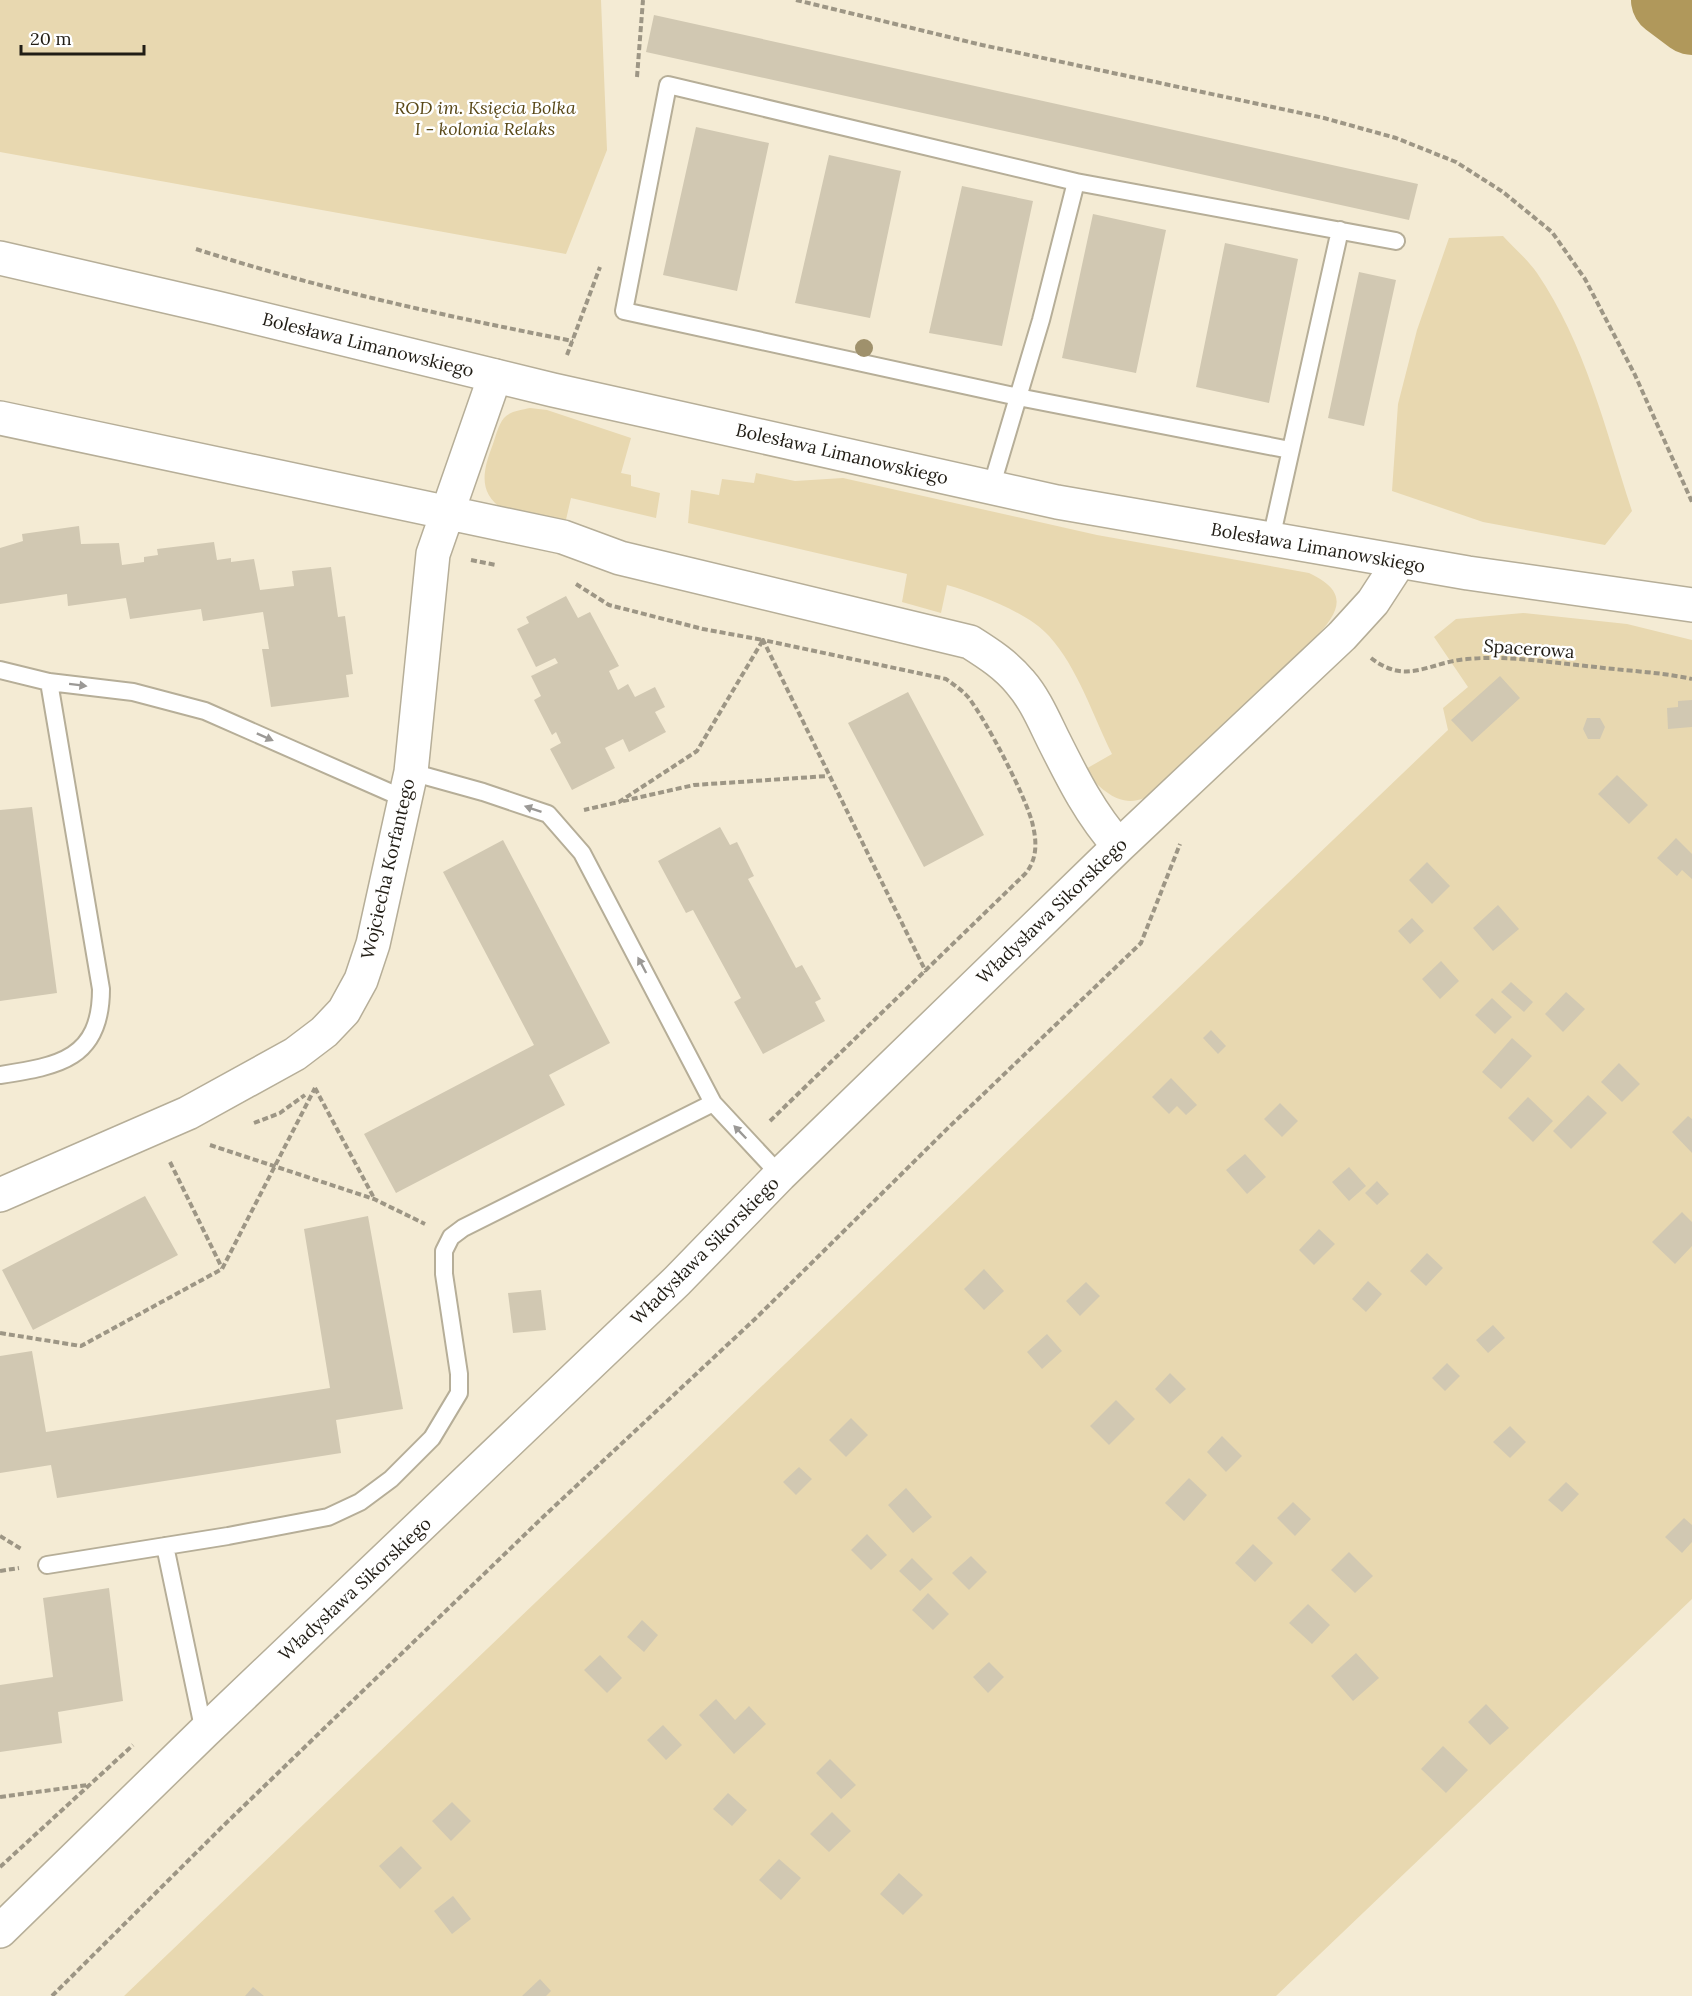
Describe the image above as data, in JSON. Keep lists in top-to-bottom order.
{
  "streets": {
    "street": ["Bolesława Limanowskiego", "Wojciecha Korfantego", "Władysława Sikorskiego"],
    "path": ["Spacerowa"]
  },
  "crossings": [
    ["Bolesława Limanowskiego", "Wojciecha Korfantego"],
    ["Bolesława Limanowskiego", "Władysława Sikorskiego"],
    ["Spacerowa", "Władysława Sikorskiego"]
  ],
  "parks": ["ROD im. Księcia Bolka I - kolonia Relaks"],
  "scale_bar": "20 m"
}
